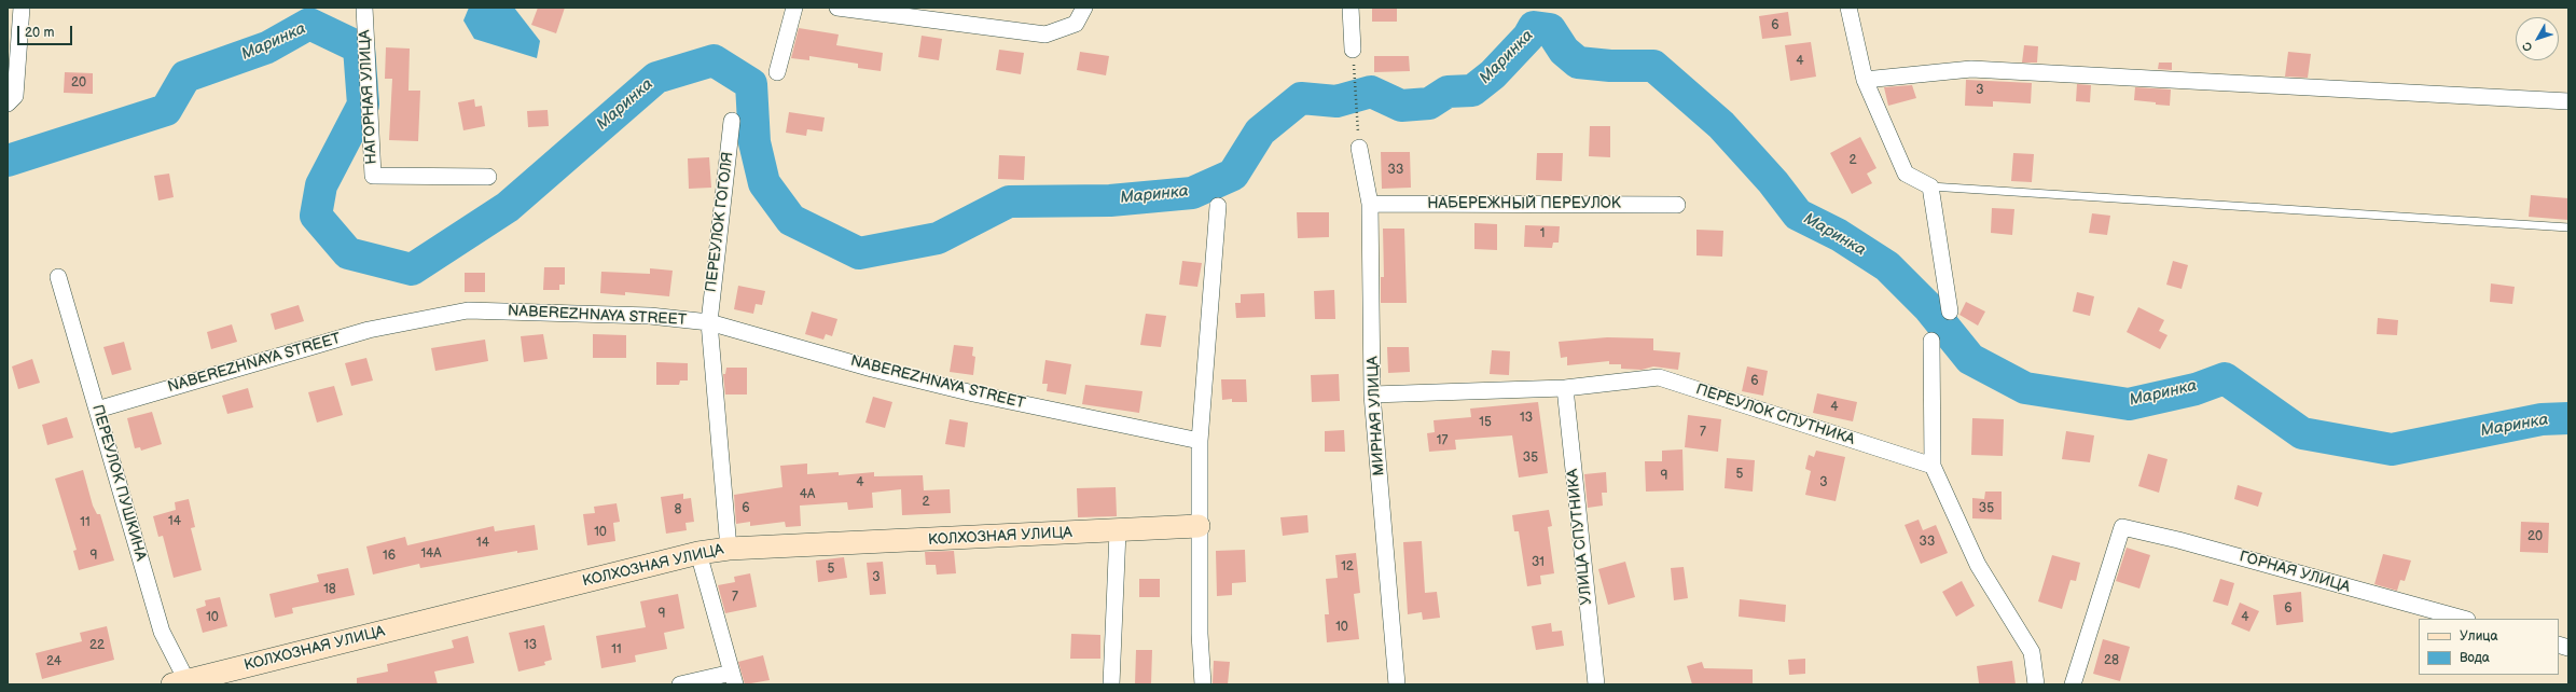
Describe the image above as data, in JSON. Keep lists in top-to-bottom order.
{
  "streets": {
    "street": [
      "НАГОРНАЯ УЛИЦА",
      "НАБЕРЕЖНЫЙ ПЕРЕУЛОК",
      "ПЕРЕУЛОК ГОГОЛЯ",
      "NABEREZHNAYA STREET",
      "ПЕРЕУЛОК СПУТНИКА",
      "МИРНАЯ УЛИЦА",
      "ПЕРЕУЛОК ПУШКИНА",
      "КОЛХОЗНАЯ УЛИЦА",
      "УЛИЦА СПУТНИКА",
      "ГОРНАЯ УЛИЦА"
    ]
  },
  "crossings": [
    ["НАБЕРЕЖНЫЙ ПЕРЕУЛОК", "МИРНАЯ УЛИЦА"],
    ["ПЕРЕУЛОК ГОГОЛЯ", "NABEREZHNAYA STREET"],
    ["ПЕРЕУЛОК ГОГОЛЯ", "КОЛХОЗНАЯ УЛИЦА"],
    ["NABEREZHNAYA STREET", "ПЕРЕУЛОК ПУШКИНА"],
    ["ПЕРЕУЛОК СПУТНИКА", "МИРНАЯ УЛИЦА"],
    ["ПЕРЕУЛОК СПУТНИКА", "УЛИЦА СПУТНИКА"],
    ["ПЕРЕУЛОК ПУШКИНА", "КОЛХОЗНАЯ УЛИЦА"]
  ],
  "water": ["Маринка"],
  "house_numbers": [
    "6",
    "4",
    "20",
    "3",
    "2",
    "33",
    "1",
    "6",
    "4",
    "13",
    "15",
    "7",
    "17",
    "35",
    "5",
    "9",
    "4",
    "3",
    "4А",
    "2",
    "6",
    "35",
    "8",
    "14",
    "11",
    "10",
    "20",
    "33",
    "14",
    "14А",
    "9",
    "16",
    "31",
    "12",
    "5",
    "3",
    "18",
    "7",
    "6",
    "9",
    "10",
    "4",
    "10",
    "22",
    "13",
    "11",
    "28",
    "24"
  ],
  "legend": ["Улица", "Вода"],
  "scale_bar": "20 m",
  "north": "bottom left"
}
